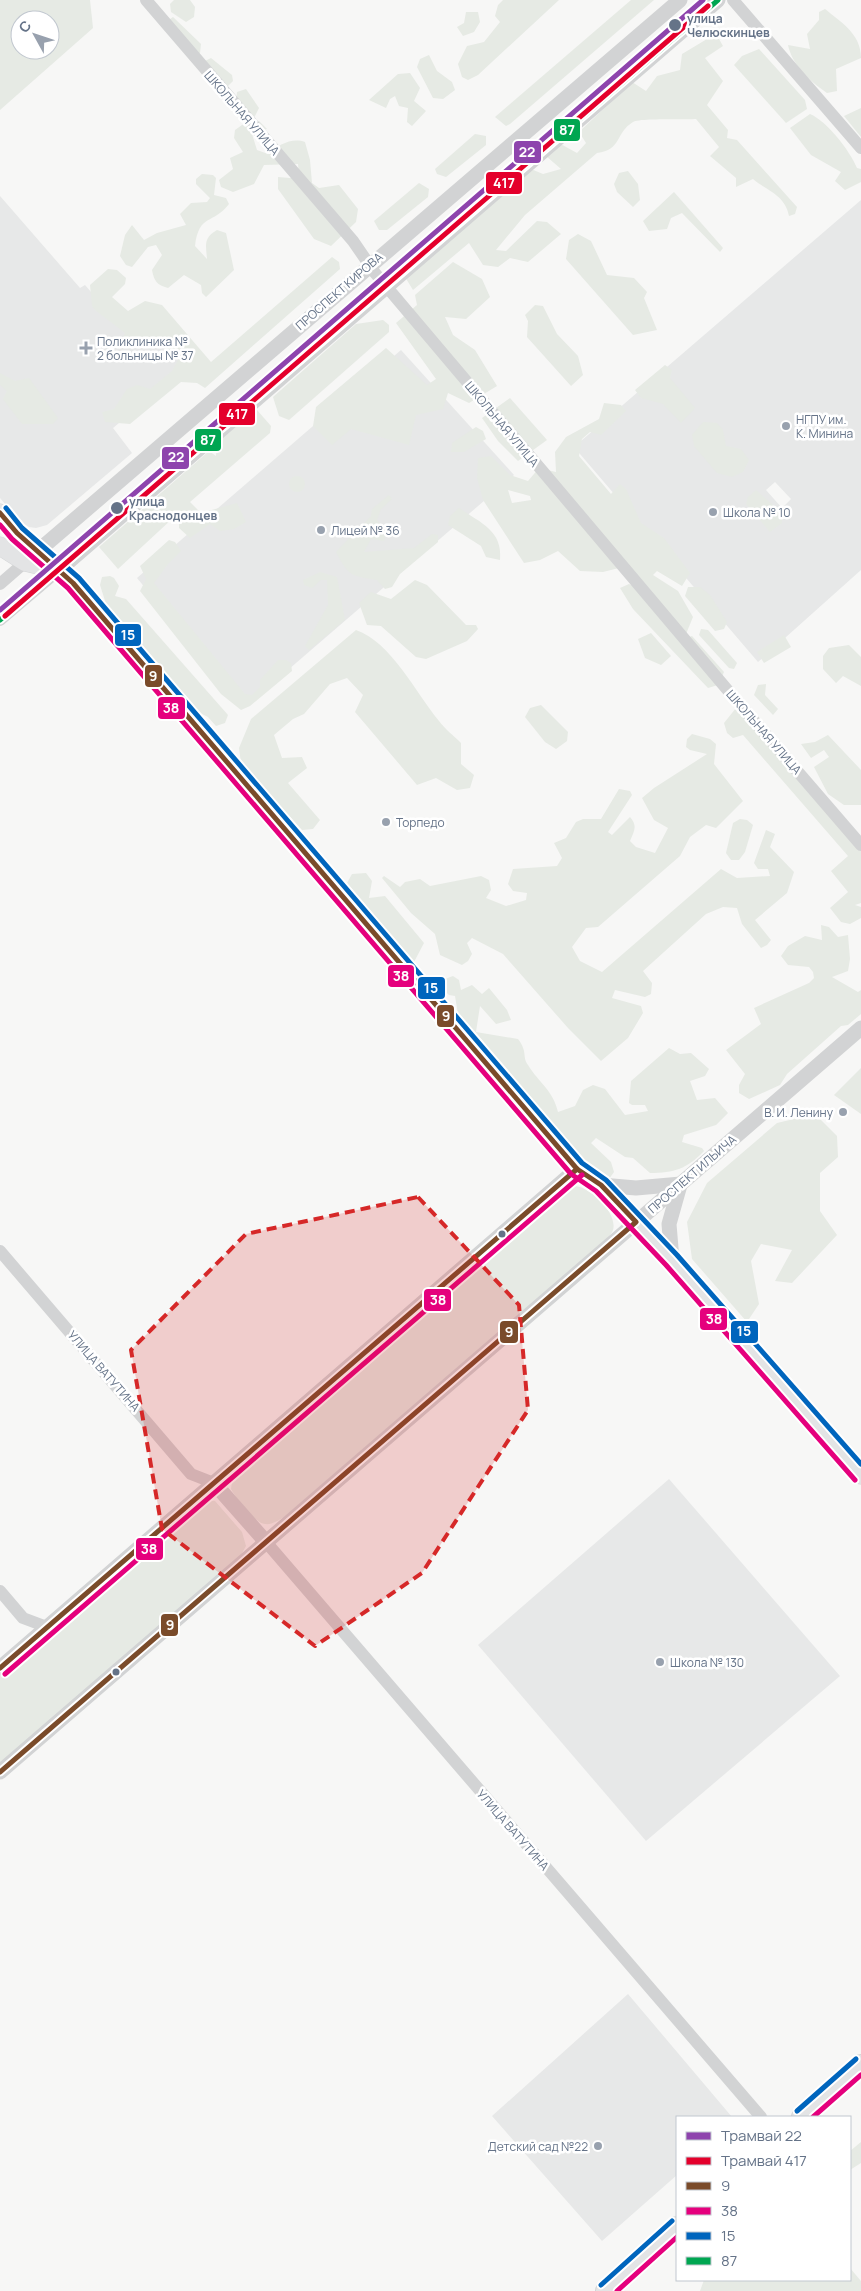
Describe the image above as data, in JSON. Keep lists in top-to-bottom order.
{
  "streets": {
    "street": [
      "ШКОЛЬНАЯ УЛИЦА",
      "ПРОСПЕКТ КИРОВА",
      "ПРОСПЕКТ ИЛЬИЧА",
      "УЛИЦА ВАТУТИНА"
    ]
  },
  "crossings": [
    ["ШКОЛЬНАЯ УЛИЦА", "ПРОСПЕКТ КИРОВА"],
    ["ПРОСПЕКТ ИЛЬИЧА", "УЛИЦА ВАТУТИНА"]
  ],
  "places": {
    "other": [
      "улица Челюскинцев",
      "НГПУ им. К. Минина",
      "улица Краснодонцев",
      "Школа № 10",
      "Лицей № 36",
      "Торпедо",
      "В. И. Ленину",
      "Школа № 130",
      "Детский сад №22"
    ],
    "health": ["Поликлиника № 2 больницы № 37"]
  },
  "lines": [
    "tram line 22",
    "transit line 87",
    "tram line 417",
    "transit line 15",
    "transit line 9",
    "transit line 38"
  ],
  "legend": [
    "Трамвай 22",
    "Трамвай 417",
    "9",
    "38",
    "15",
    "87"
  ],
  "north": "top left"
}
